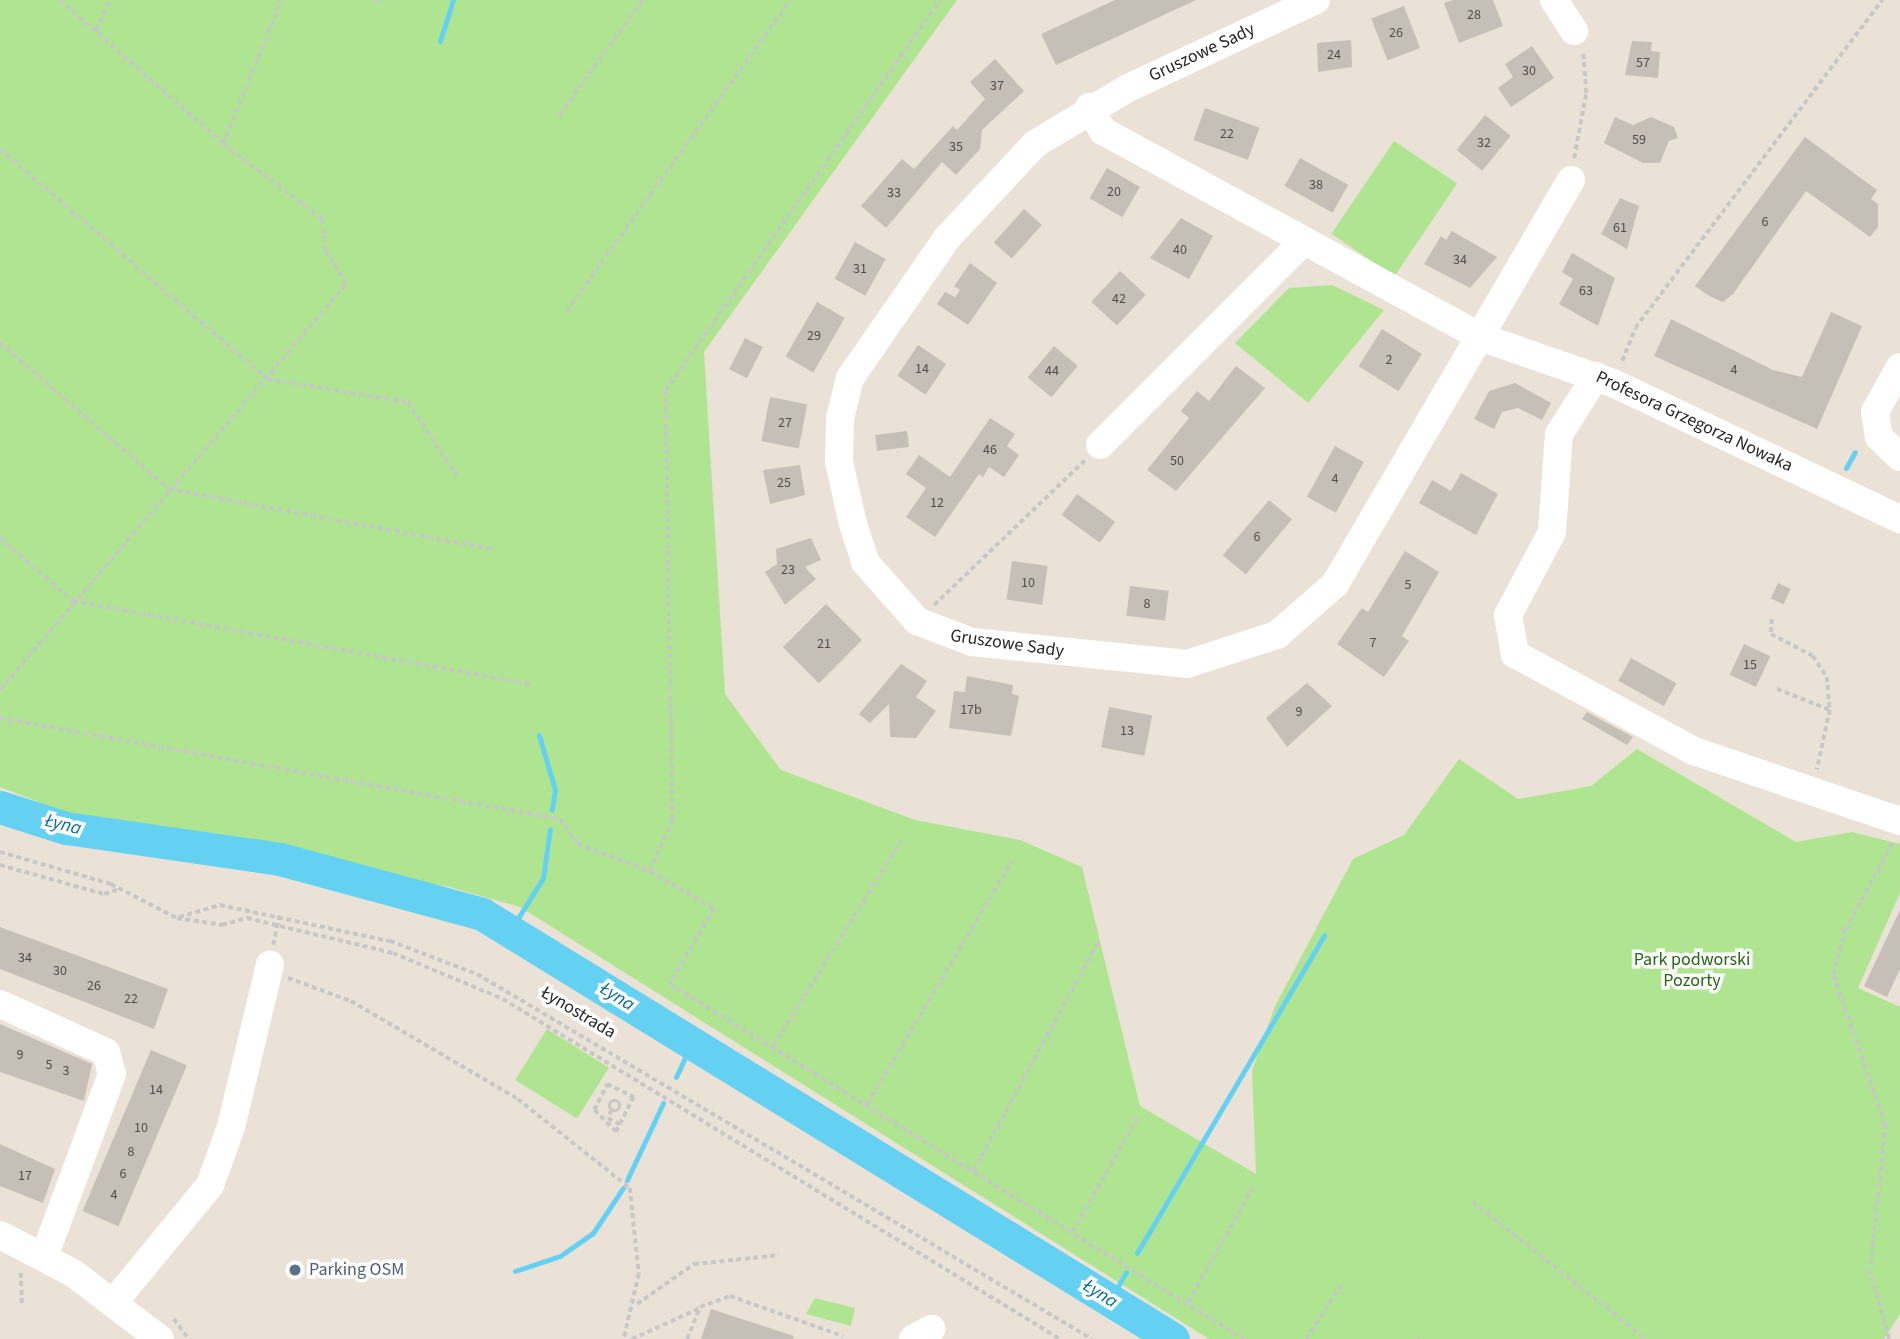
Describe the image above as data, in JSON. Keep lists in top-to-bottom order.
{
  "streets": {
    "street": ["Gruszowe Sady", "Profesora Grzegorza Nowaka"],
    "path": ["Łynostrada"]
  },
  "crossings": [
    ["Gruszowe Sady", "Profesora Grzegorza Nowaka"]
  ],
  "water": ["Łyna"],
  "parks": ["Park podworski Pozorty"],
  "places": ["Parking OSM"],
  "house_numbers": [
    "28",
    "26",
    "24",
    "57",
    "30",
    "37",
    "22",
    "59",
    "32",
    "35",
    "38",
    "20",
    "33",
    "6",
    "61",
    "40",
    "34",
    "31",
    "63",
    "42",
    "29",
    "2",
    "14",
    "4",
    "44",
    "27",
    "46",
    "50",
    "4",
    "25",
    "12",
    "6",
    "23",
    "10",
    "5",
    "8",
    "7",
    "21",
    "15",
    "17b",
    "9",
    "13",
    "34",
    "30",
    "26",
    "22",
    "9",
    "5",
    "3",
    "14",
    "10",
    "8",
    "6",
    "17",
    "4"
  ]
}
